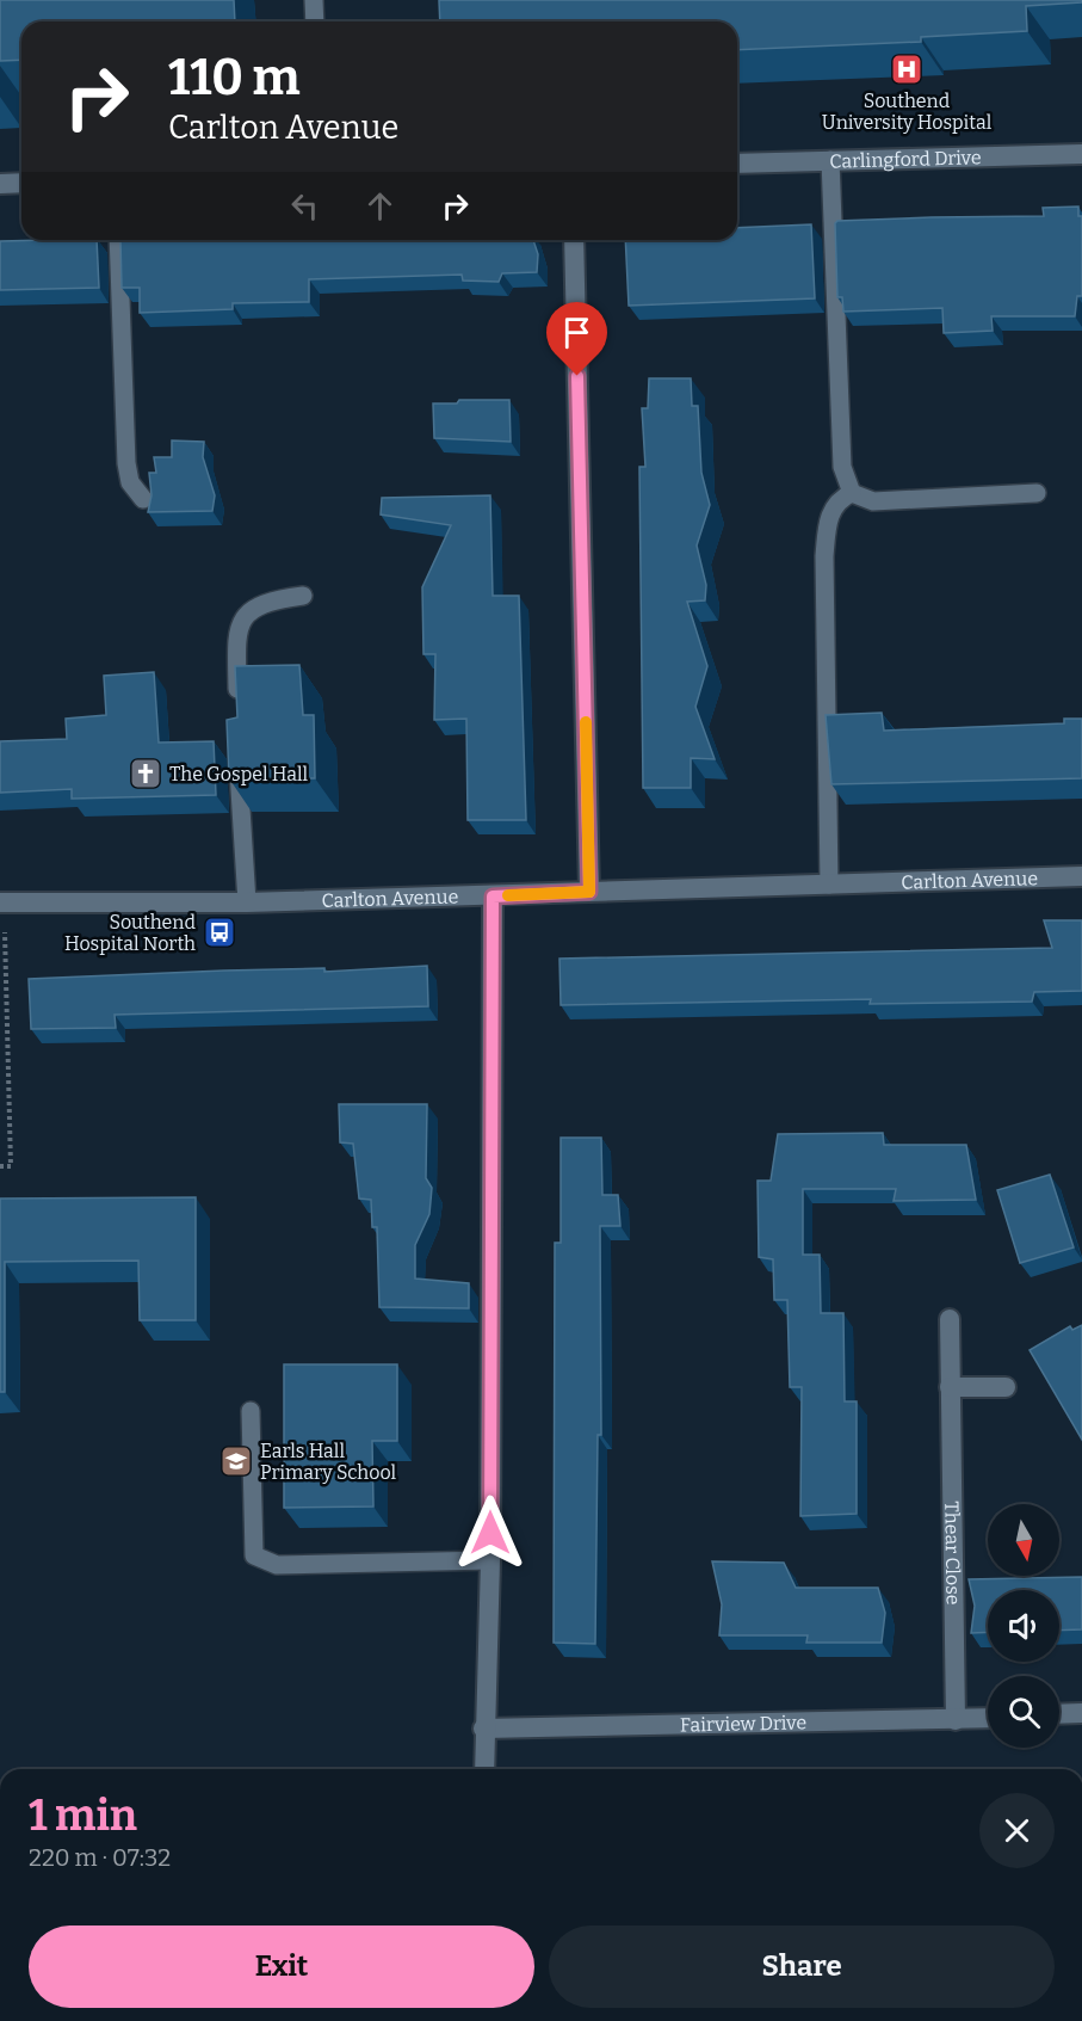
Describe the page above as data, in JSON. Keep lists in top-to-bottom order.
{
  "streets": {
    "street": [
      "Carlingford Drive",
      "Carlton Avenue",
      "Thear Close",
      "Fairview Drive"
    ]
  },
  "crossings": [
    ["Thear Close", "Fairview Drive"]
  ],
  "places": {
    "hospital": ["Southend University Hospital"],
    "church": ["The Gospel Hall"],
    "bus stop": ["Southend Hospital North"],
    "school or university": ["Earls Hall Primary School"]
  },
  "north": "bottom",
  "page": {
    "turn": ["110 m", "Carlton Avenue"],
    "heading": ["1 min", "220 m · 07:32"],
    "buttons": ["Exit", "Share"]
  }
}
